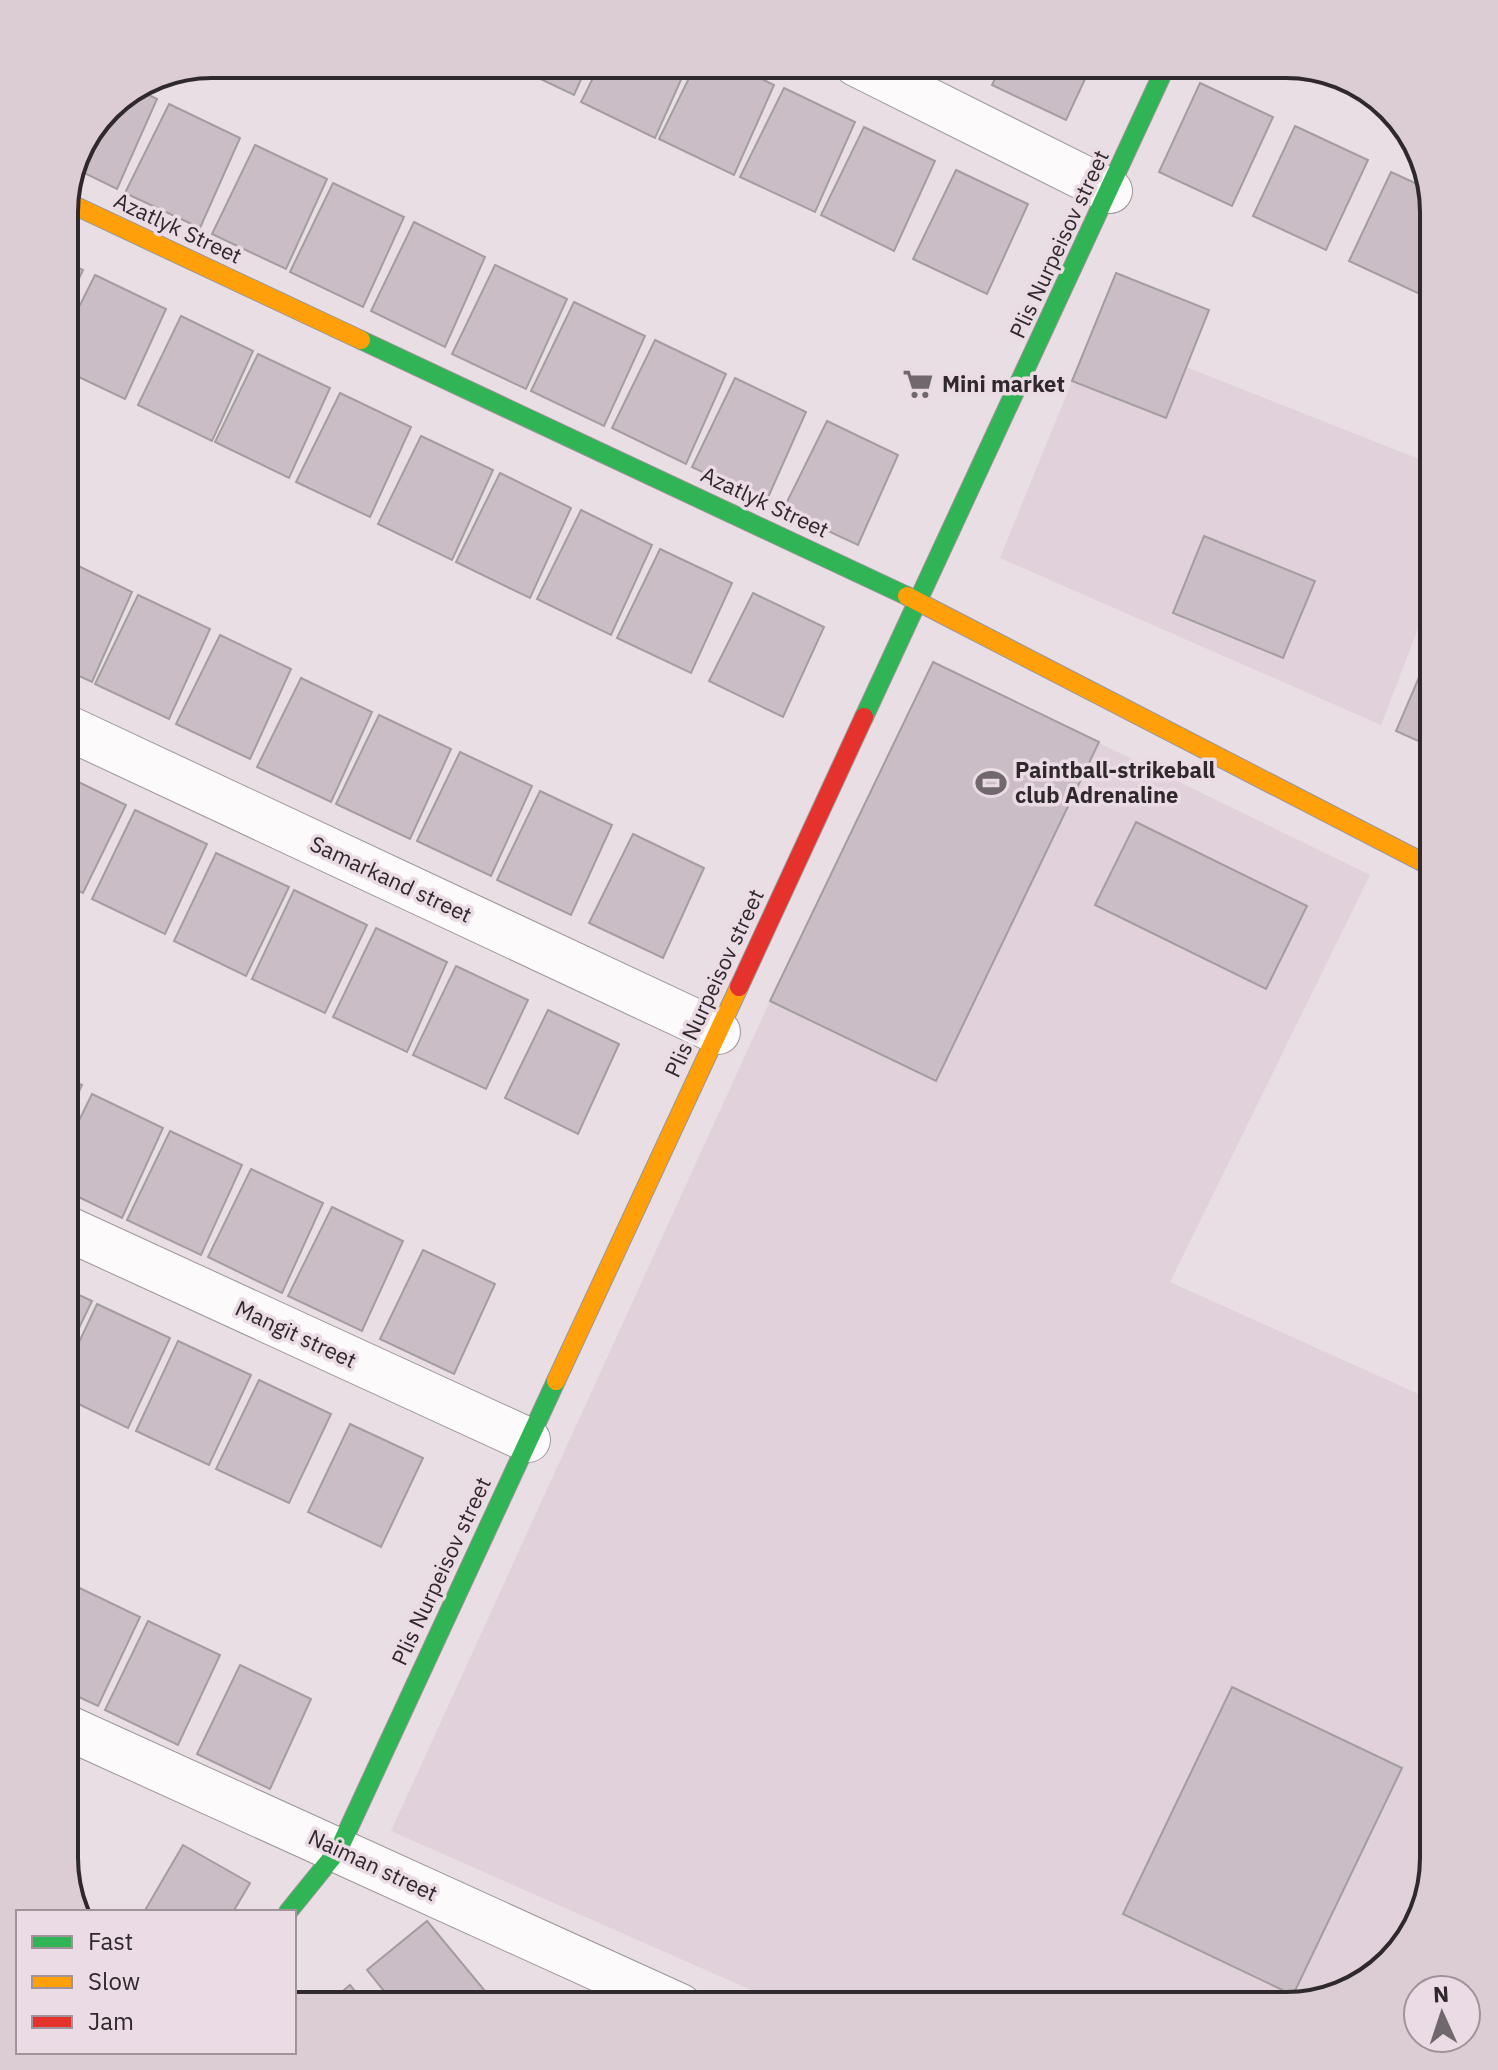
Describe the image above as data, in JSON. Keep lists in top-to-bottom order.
{
  "streets": {
    "street": [
      "Azatlyk Street",
      "Plis Nurpeisov street",
      "Samarkand street",
      "Mangit street",
      "Naiman street"
    ]
  },
  "crossings": [
    ["Azatlyk Street", "Plis Nurpeisov street"],
    ["Plis Nurpeisov street", "Samarkand street"],
    ["Plis Nurpeisov street", "Mangit street"],
    ["Plis Nurpeisov street", "Naiman street"]
  ],
  "places": {
    "supermarket": ["Mini market"],
    "sports": ["Paintball-strikeball club Adrenaline"]
  },
  "legend": ["Fast", "Slow", "Jam"],
  "north": "top"
}
